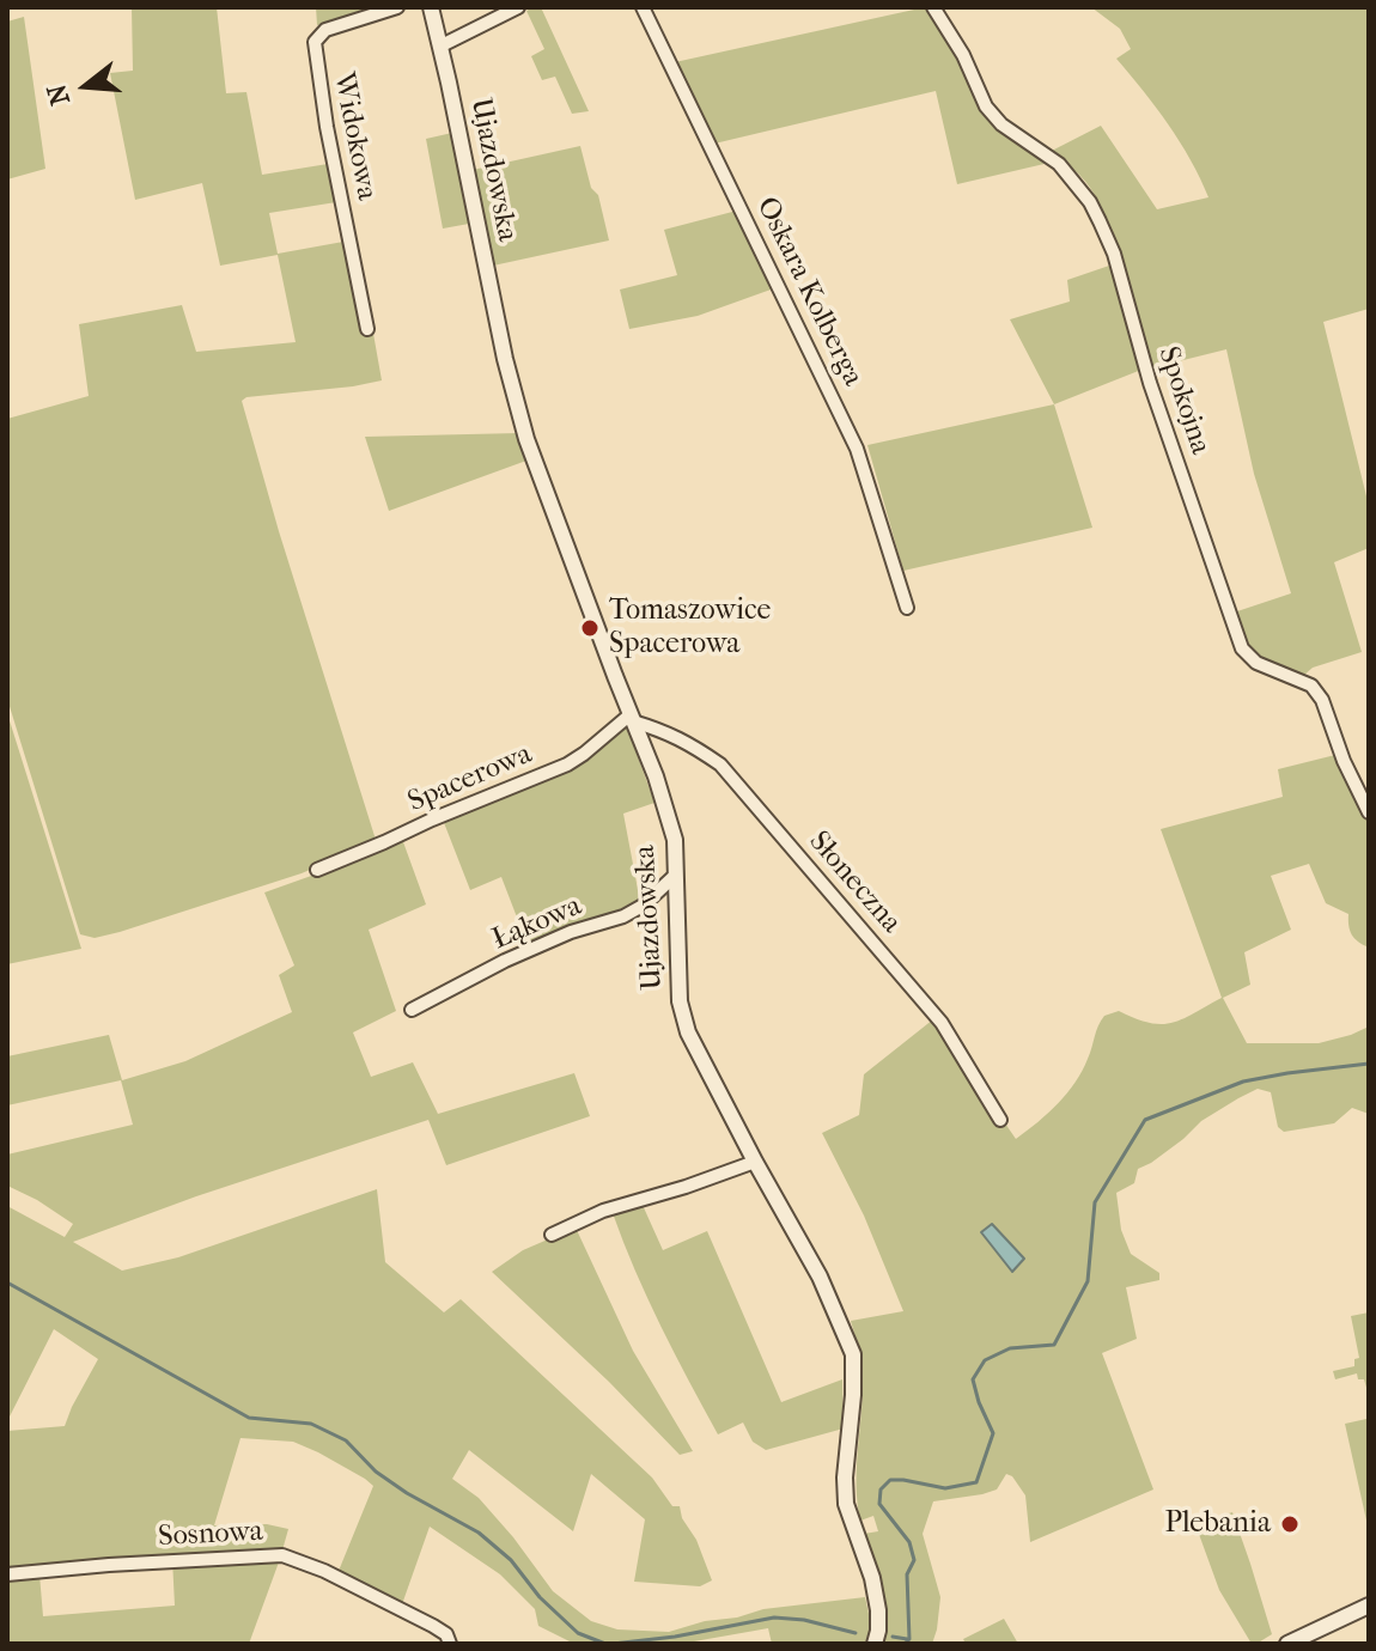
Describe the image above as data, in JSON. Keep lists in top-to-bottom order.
{
  "streets": {
    "street": [
      "Widokowa",
      "Ujazdowska",
      "Oskara Kolberga",
      "Spokojna",
      "Spacerowa",
      "Słoneczna",
      "Łąkowa",
      "Sosnowa"
    ]
  },
  "crossings": [
    ["Ujazdowska", "Spacerowa"],
    ["Ujazdowska", "Słoneczna"],
    ["Ujazdowska", "Łąkowa"],
    ["Spacerowa", "Słoneczna"]
  ],
  "places": ["Tomaszowice Spacerowa", "Plebania"],
  "north": "left"
}
